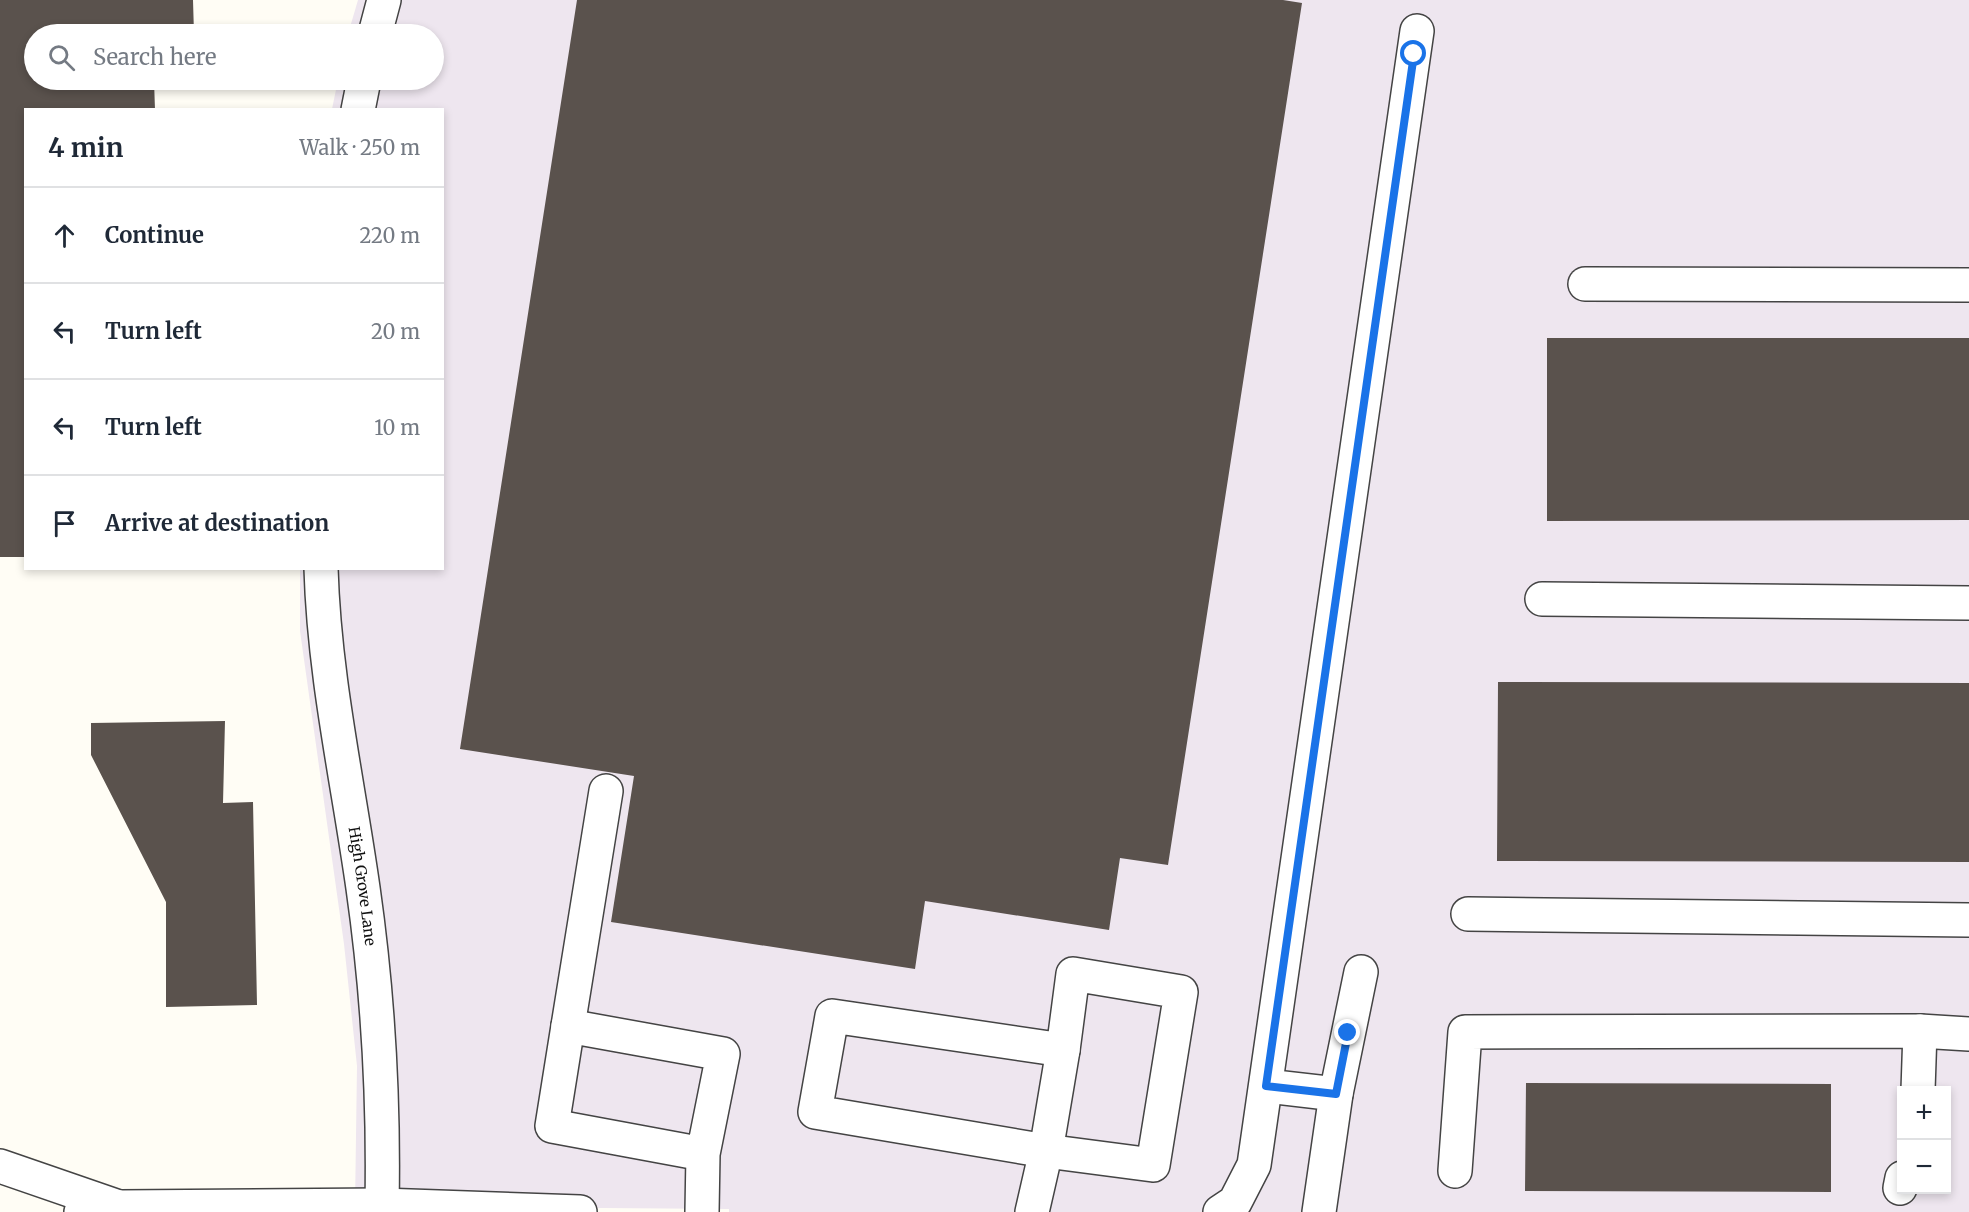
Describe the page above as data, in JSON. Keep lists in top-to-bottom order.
{
  "streets": {
    "street": ["High Grove Lane"]
  },
  "page": {
    "search": "Search here",
    "heading": ["4 min", "Walk · 250 m"],
    "list": [
      ["Continue", "220 m"],
      ["Turn left", "20 m"],
      ["Turn left", "10 m"],
      "Arrive at destination"
    ],
    "map_buttons": ["+", "−"]
  }
}
